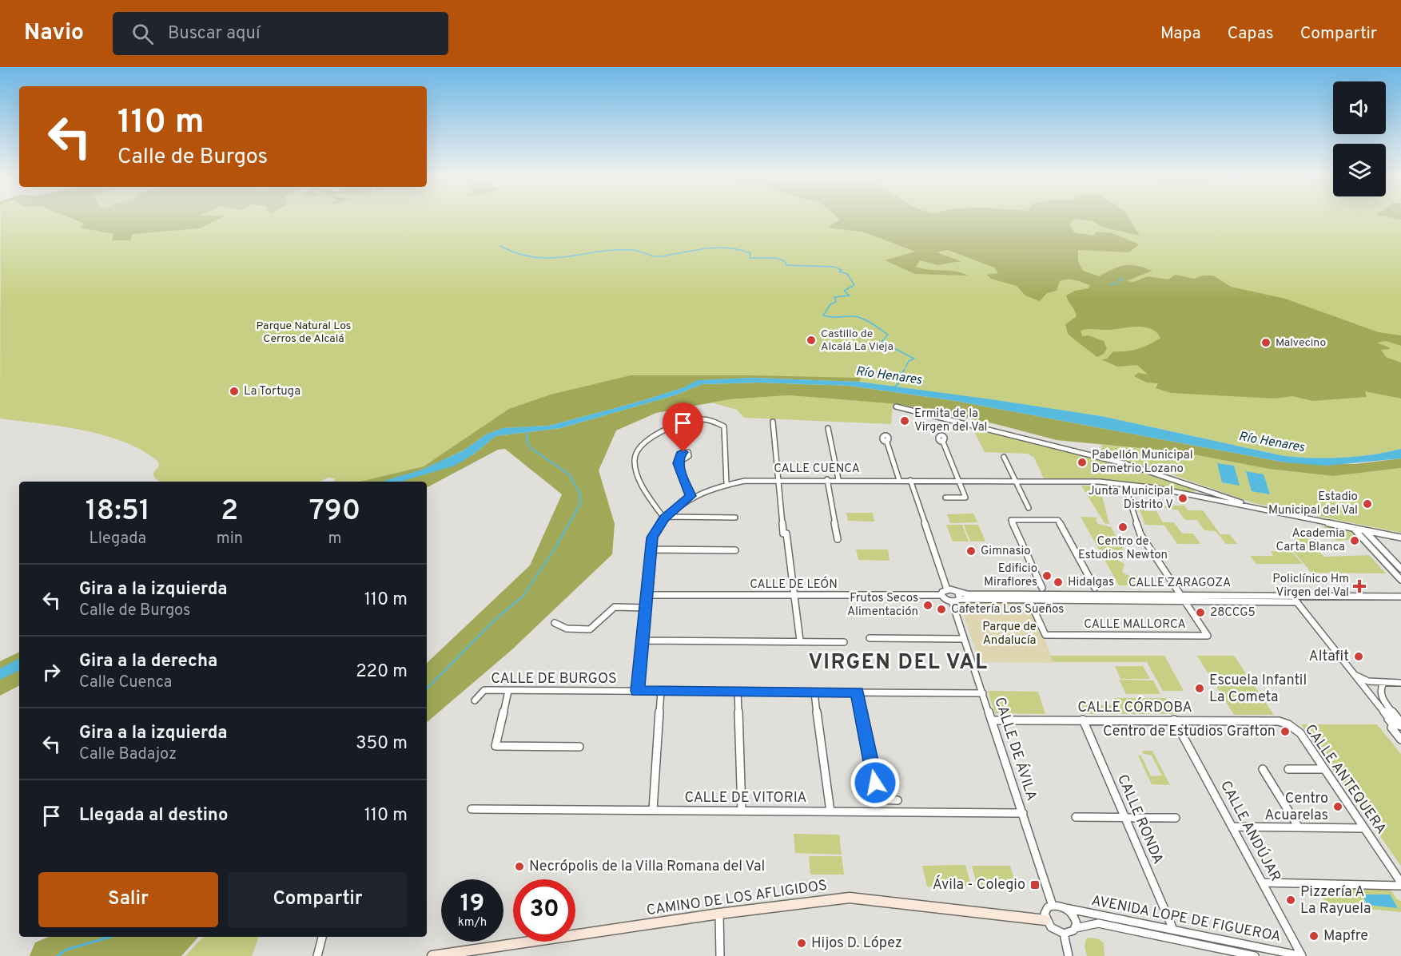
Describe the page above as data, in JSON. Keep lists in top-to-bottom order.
{
  "streets": {
    "street": [
      "CALLE CUENCA",
      "CALLE ZARAGOZA",
      "CALLE DE LEÓN",
      "CALLE MALLORCA",
      "CALLE DE BURGOS",
      "CALLE CÓRDOBA",
      "CALLE DE ÁVILA",
      "CALLE ANTEQUERA",
      "CALLE DE VITORIA",
      "CALLE RONDA",
      "CALLE ANDÚJAR",
      "CAMINO DE LOS AFLIGIDOS",
      "AVENIDA LOPE DE FIGUEROA"
    ]
  },
  "crossings": [
    ["CALLE CUENCA", "CALLE DE LEÓN"],
    ["CALLE CUENCA", "CALLE MALLORCA"],
    ["CALLE CUENCA", "CALLE DE BURGOS"],
    ["CALLE ZARAGOZA", "CALLE MALLORCA"],
    ["CALLE DE BURGOS", "CALLE DE ÁVILA"],
    ["CALLE CÓRDOBA", "CALLE DE ÁVILA"],
    ["CALLE CÓRDOBA", "CALLE ANTEQUERA"],
    ["CALLE CÓRDOBA", "CALLE RONDA"],
    ["CALLE CÓRDOBA", "CALLE ANDÚJAR"],
    ["CALLE DE ÁVILA", "CALLE DE VITORIA"],
    ["CALLE DE ÁVILA", "CAMINO DE LOS AFLIGIDOS"],
    ["CALLE DE ÁVILA", "AVENIDA LOPE DE FIGUEROA"],
    ["CALLE RONDA", "AVENIDA LOPE DE FIGUEROA"],
    ["CALLE ANDÚJAR", "AVENIDA LOPE DE FIGUEROA"],
    ["CAMINO DE LOS AFLIGIDOS", "AVENIDA LOPE DE FIGUEROA"]
  ],
  "districts": ["VIRGEN DEL VAL"],
  "water": ["Río Henares"],
  "parks": ["Parque Natural Los Cerros de Alcalá", "Parque de Andalucía"],
  "places": {
    "other": [
      "Castillo de Alcalá La Vieja",
      "Malvecino",
      "La Tortuga",
      "Ermita de la Virgen del Val",
      "Pabellón Municipal Demetrio Lozano",
      "Junta Municipal Distrito V",
      "Estadio Municipal del Val",
      "Centro de Estudios Newton",
      "Academia Carta Blanca",
      "Gimnasio",
      "Edificio Miraflores",
      "Hidalgas",
      "Frutos Secos Alimentación",
      "Cafetería Los Sueños",
      "28CCG5",
      "Altafit",
      "Escuela Infantil La Cometa",
      "Centro de Estudios Grafton",
      "Centro Acuarelas",
      "Necrópolis de la Villa Romana del Val",
      "Pizzería A La Rayuela",
      "Mapfre",
      "Hijos D. López"
    ],
    "health": ["Policlínico Hm Virgen del Val"],
    "transit": ["Ávila - Colegio"]
  },
  "page": {
    "header": "Navio",
    "search": "Buscar aquí",
    "nav": ["Mapa", "Capas", "Compartir"],
    "turn": ["110 m", "Calle de Burgos"],
    "eta": [
      "18:51",
      "Llegada",
      "2",
      "min",
      "790",
      "m"
    ],
    "list": [
      {
        "name": "Gira a la izquierda",
        "note": "Calle de Burgos",
        "value": "110 m"
      },
      {
        "name": "Gira a la derecha",
        "note": "Calle Cuenca",
        "value": "220 m"
      },
      {
        "name": "Gira a la izquierda",
        "note": "Calle Badajoz",
        "value": "350 m"
      },
      {
        "name": "Llegada al destino",
        "value": "110 m"
      }
    ],
    "buttons": ["Salir", "Compartir"],
    "speed": "19 km/h",
    "limit": "30"
  }
}
